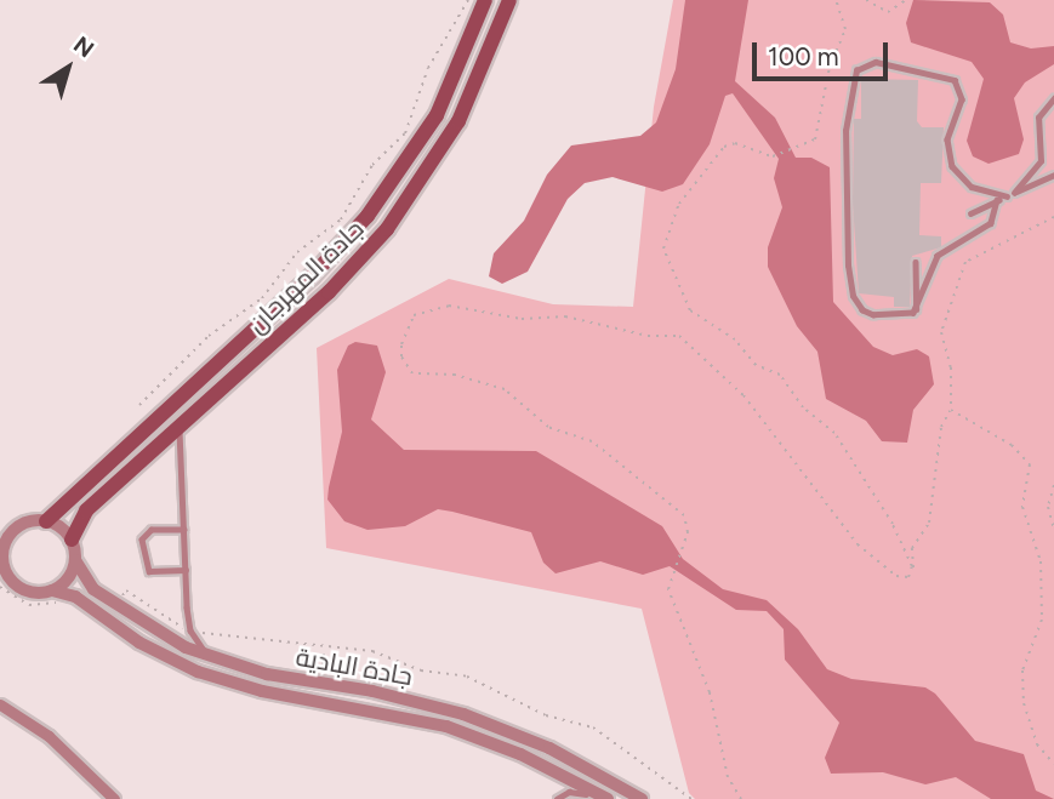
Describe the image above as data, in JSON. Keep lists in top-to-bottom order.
{
  "streets": {
    "main road": ["جادة المهرجان"],
    "street": ["جادة البادية"]
  },
  "crossings": [
    ["جادة المهرجان", "جادة البادية"]
  ],
  "scale_bar": "100 m",
  "north": "top right"
}
